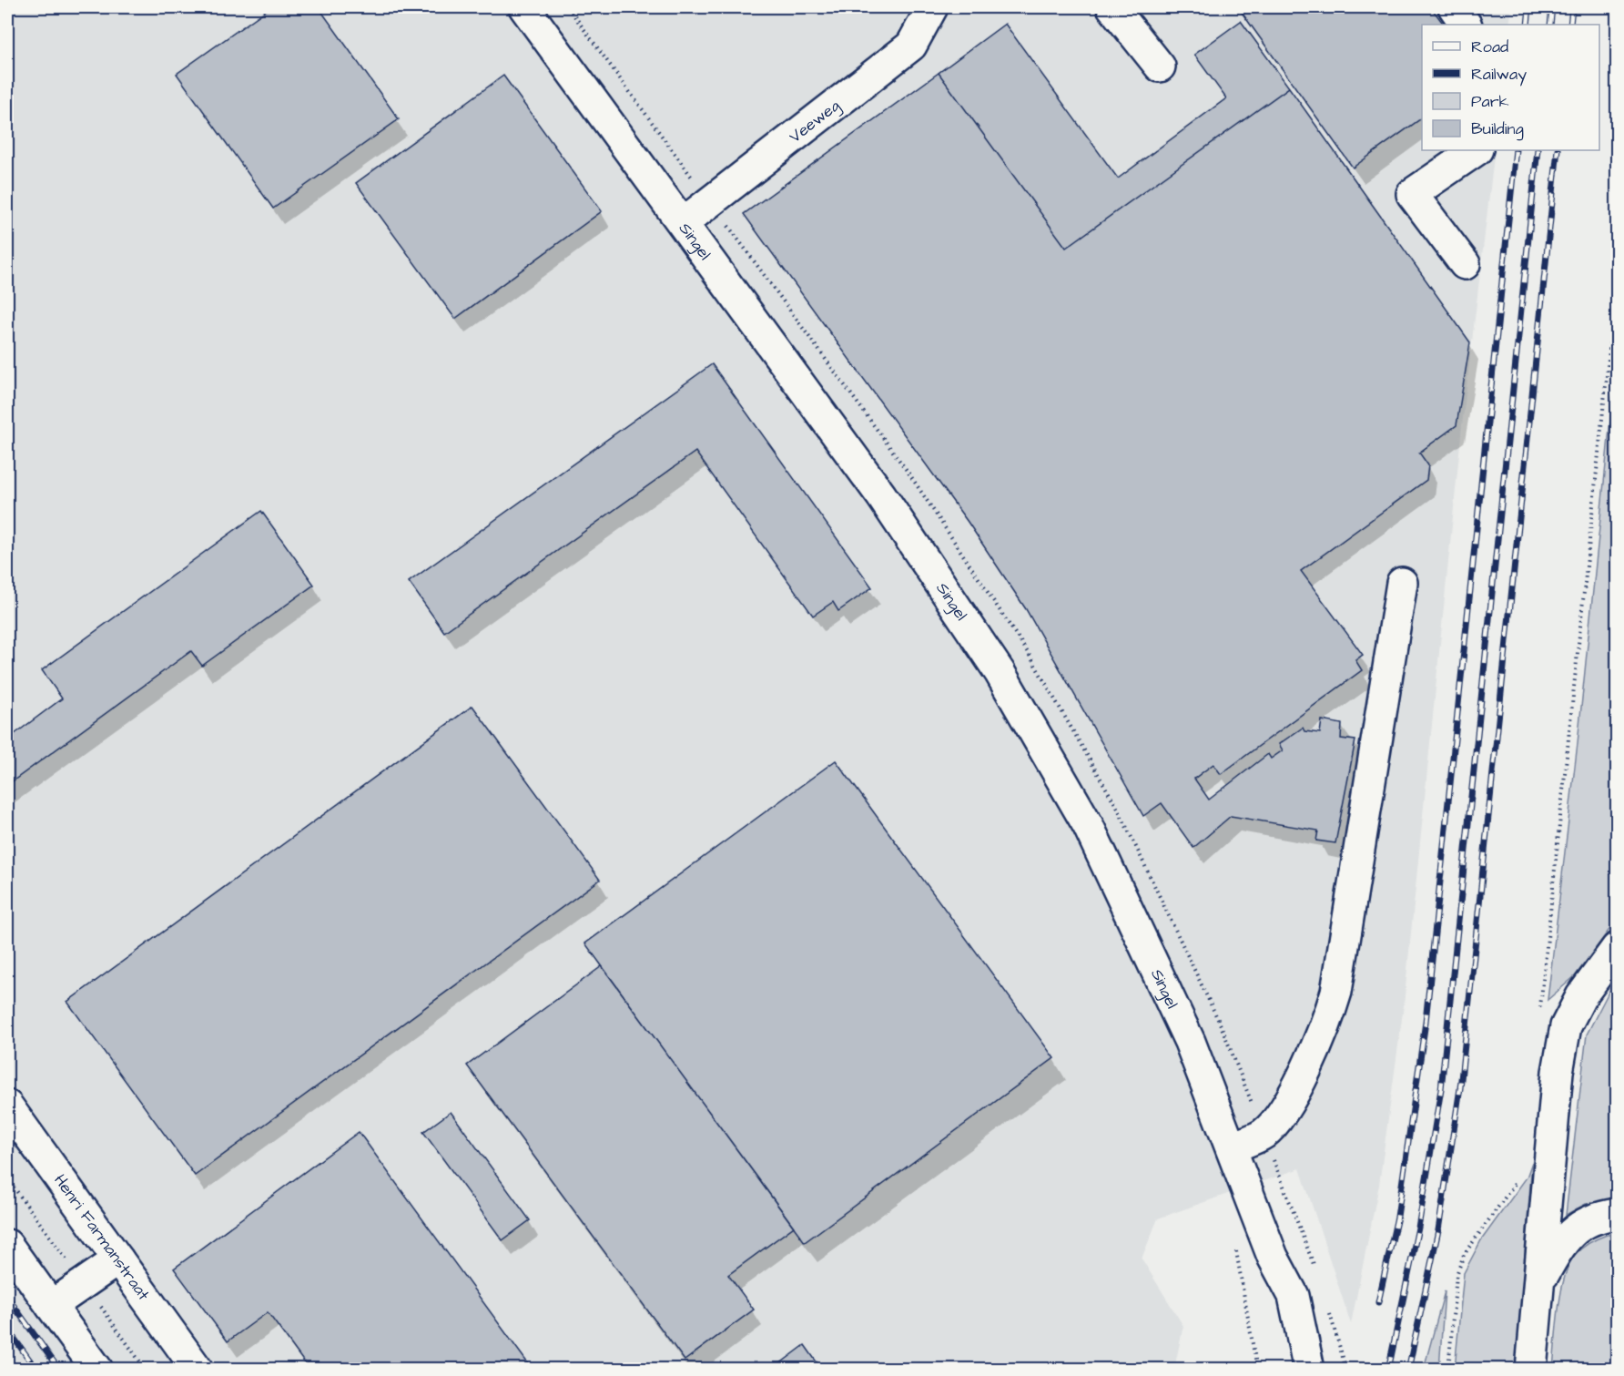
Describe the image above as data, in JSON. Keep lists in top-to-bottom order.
{
  "streets": {
    "main road": ["Veeweg", "Singel", "Henri Farmanstraat"]
  },
  "crossings": [
    ["Veeweg", "Singel"]
  ],
  "legend": [
    "Road",
    "Railway",
    "Park",
    "Building"
  ]
}
